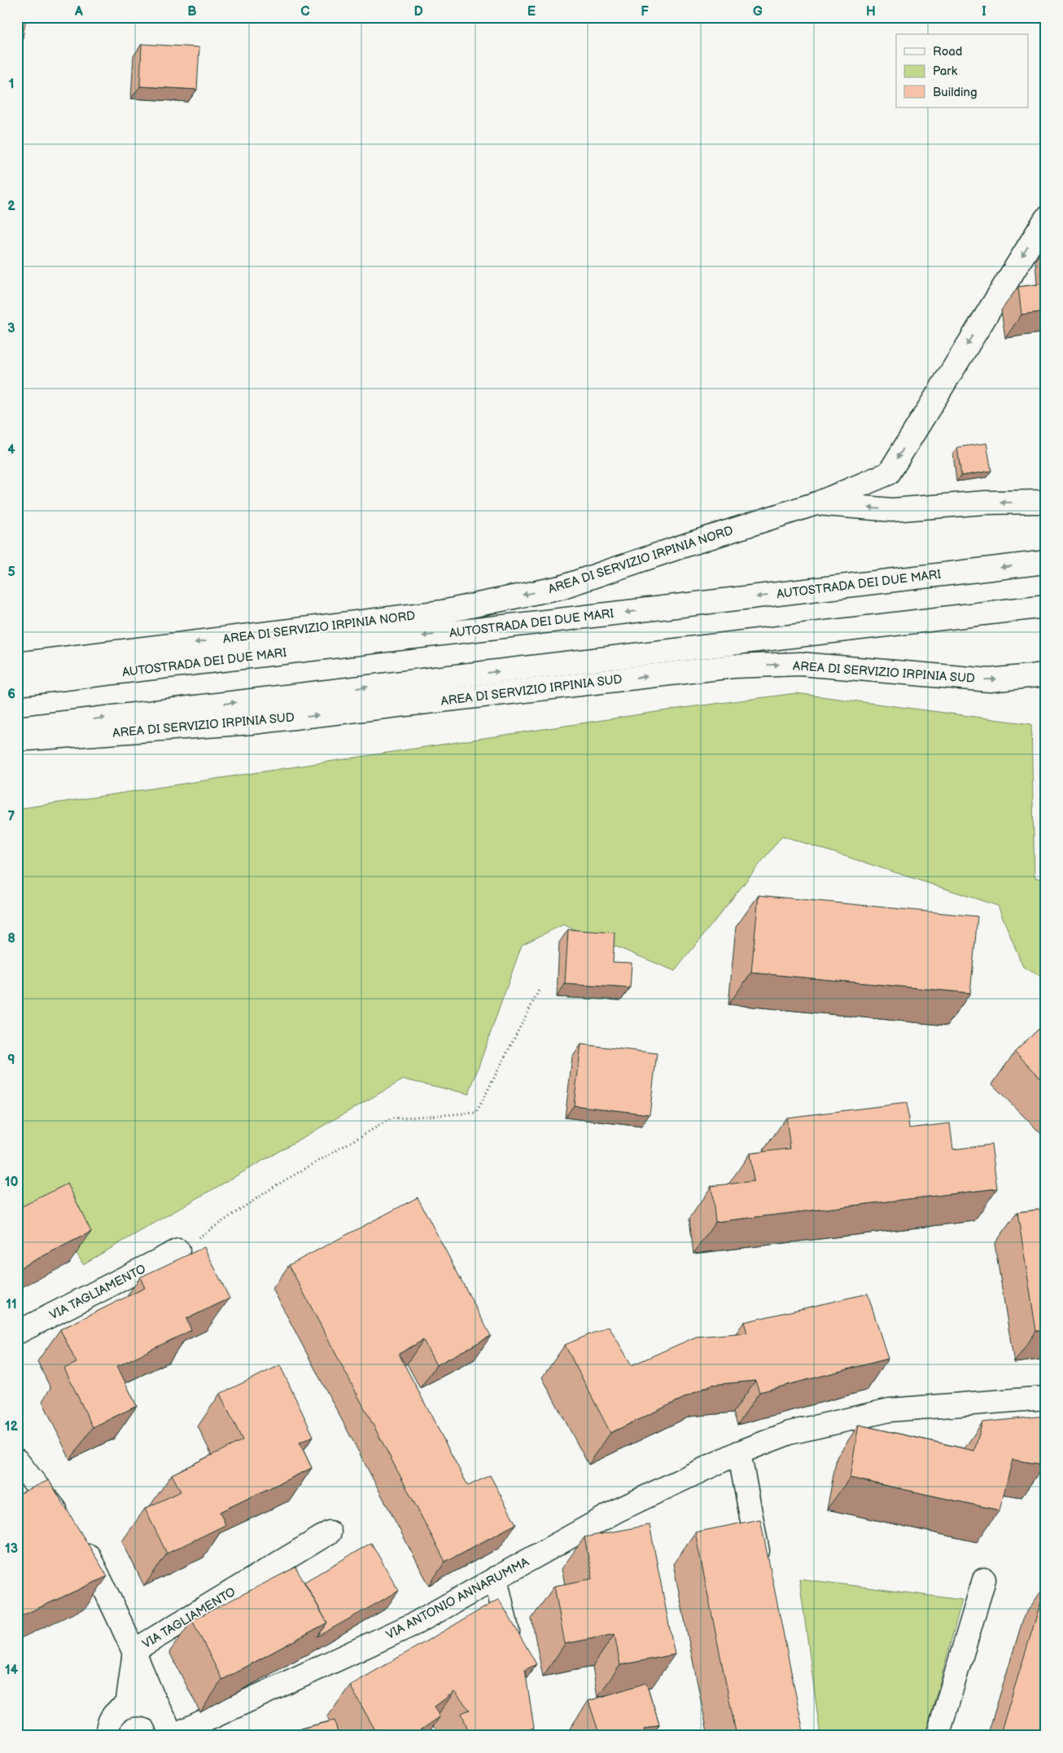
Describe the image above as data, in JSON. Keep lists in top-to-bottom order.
{
  "streets": {
    "main road": [
      "AREA DI SERVIZIO IRPINIA NORD",
      "AUTOSTRADA DEI DUE MARI",
      "AREA DI SERVIZIO IRPINIA SUD",
      "VIA TAGLIAMENTO",
      "VIA ANTONIO ANNARUMMA"
    ]
  },
  "legend": ["Road", "Park", "Building"],
  "grid": {
    "columns": [
      "A",
      "B",
      "C",
      "D",
      "E",
      "F",
      "G",
      "H",
      "I"
    ],
    "rows": [
      "1",
      "2",
      "3",
      "4",
      "5",
      "6",
      "7",
      "8",
      "9",
      "10",
      "11",
      "12",
      "13",
      "14"
    ]
  }
}
